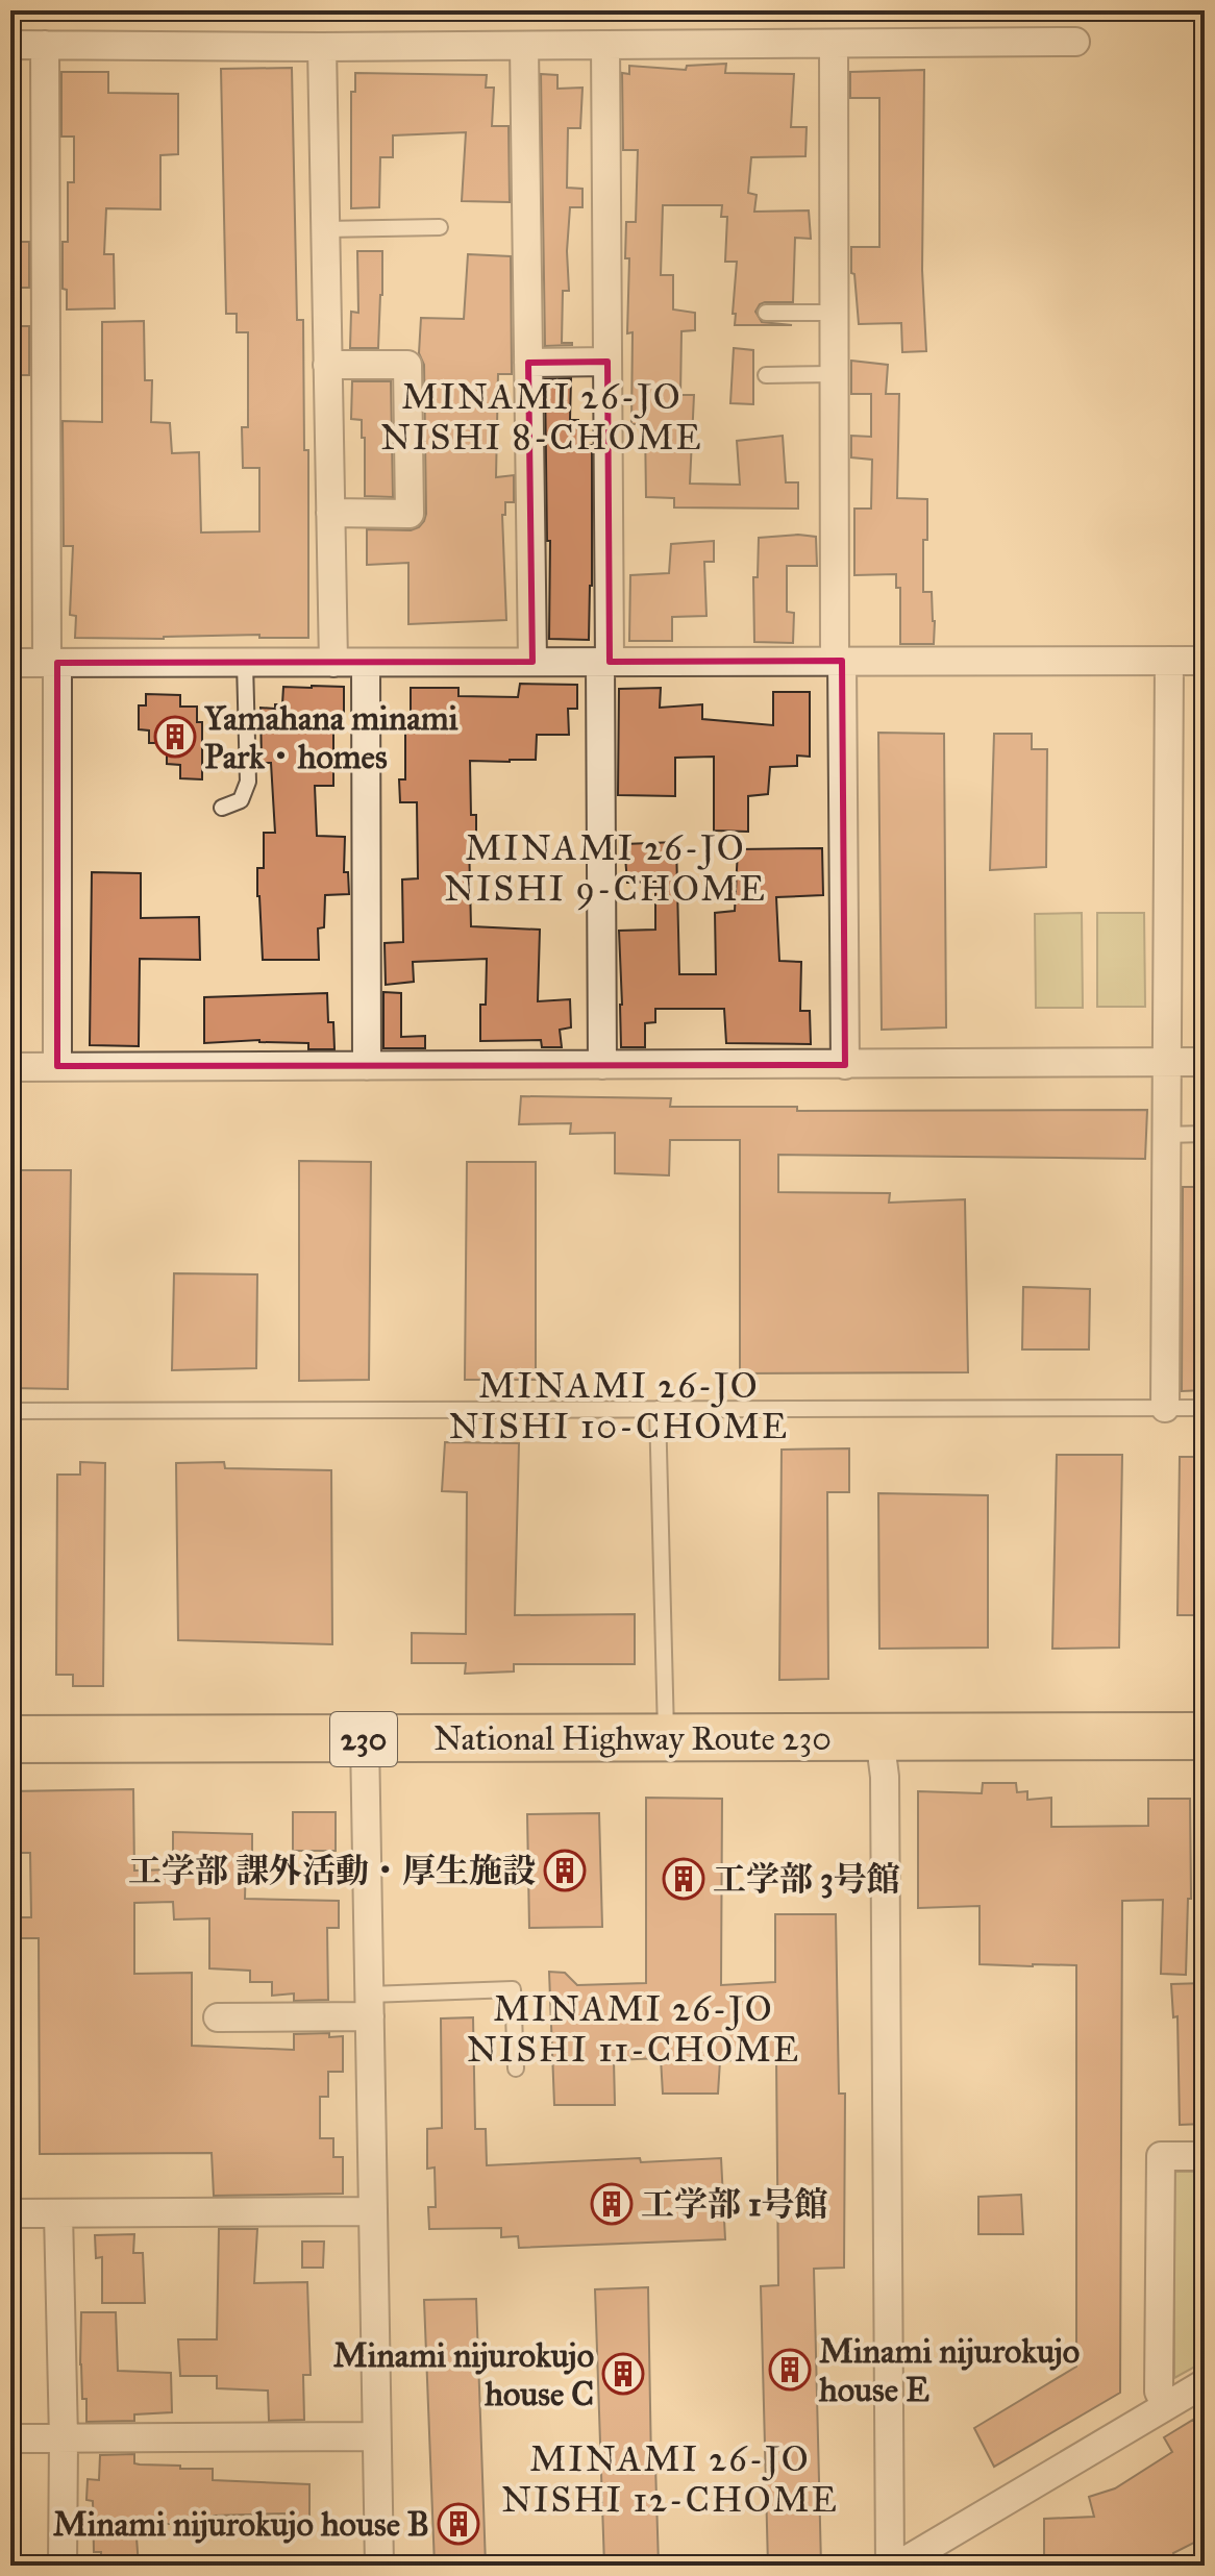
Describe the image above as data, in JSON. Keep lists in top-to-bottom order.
{
  "streets": {
    "highway": ["National Highway Route 230", "230"]
  },
  "districts": [
    "MINAMI 26-JO NISHI 8-CHOME",
    "MINAMI 26-JO NISHI 9-CHOME",
    "MINAMI 26-JO NISHI 10-CHOME",
    "MINAMI 26-JO NISHI 11-CHOME",
    "MINAMI 26-JO NISHI 12-CHOME"
  ],
  "places": {
    "building": [
      "Yamahana minami Park・homes",
      "工学部 課外活動・厚生施設",
      "工学部 3号館",
      "工学部 1号館",
      "Minami nijurokujo house E",
      "Minami nijurokujo house C",
      "Minami nijurokujo house B"
    ]
  }
}
